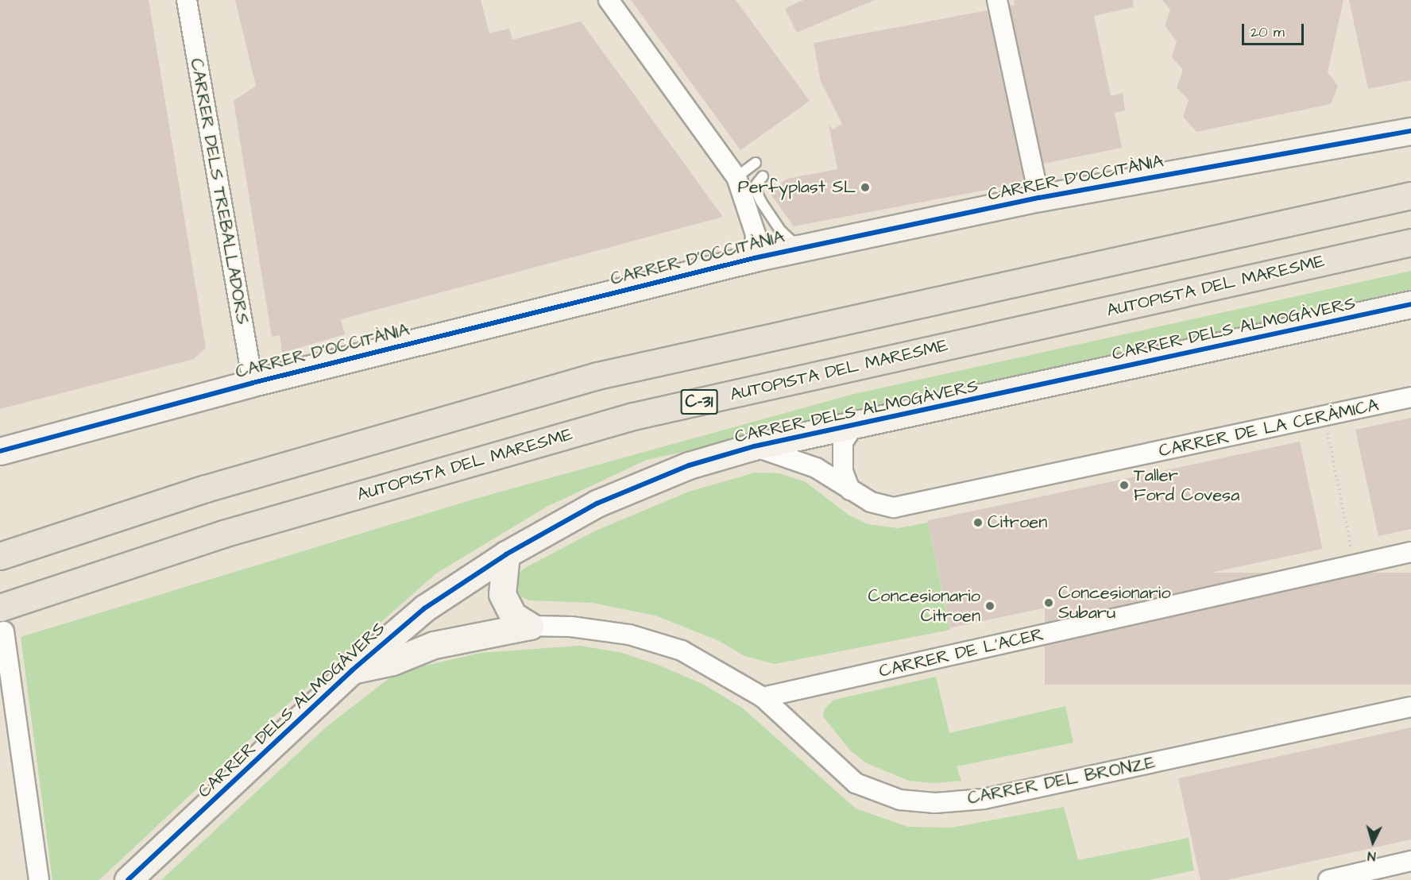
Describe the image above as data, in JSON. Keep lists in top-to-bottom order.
{
  "streets": {
    "highway": ["AUTOPISTA DEL MARESME", "C-31"],
    "street": [
      "CARRER D'OCCITÀNIA",
      "CARRER DELS TREBALLADORS",
      "CARRER DELS ALMOGÀVERS",
      "CARRER DE LA CERÀMICA",
      "CARRER DE L'ACER",
      "CARRER DEL BRONZE"
    ]
  },
  "crossings": [
    ["CARRER D'OCCITÀNIA", "CARRER DELS TREBALLADORS"],
    ["CARRER DELS ALMOGÀVERS", "CARRER DE LA CERÀMICA"],
    ["CARRER DE L'ACER", "CARRER DEL BRONZE"]
  ],
  "places": [
    "Perfyplast SL",
    "Taller Ford Covesa",
    "Citroen",
    "Concesionario Subaru",
    "Concesionario Citroen"
  ],
  "scale_bar": "20 m",
  "north": "bottom"
}
